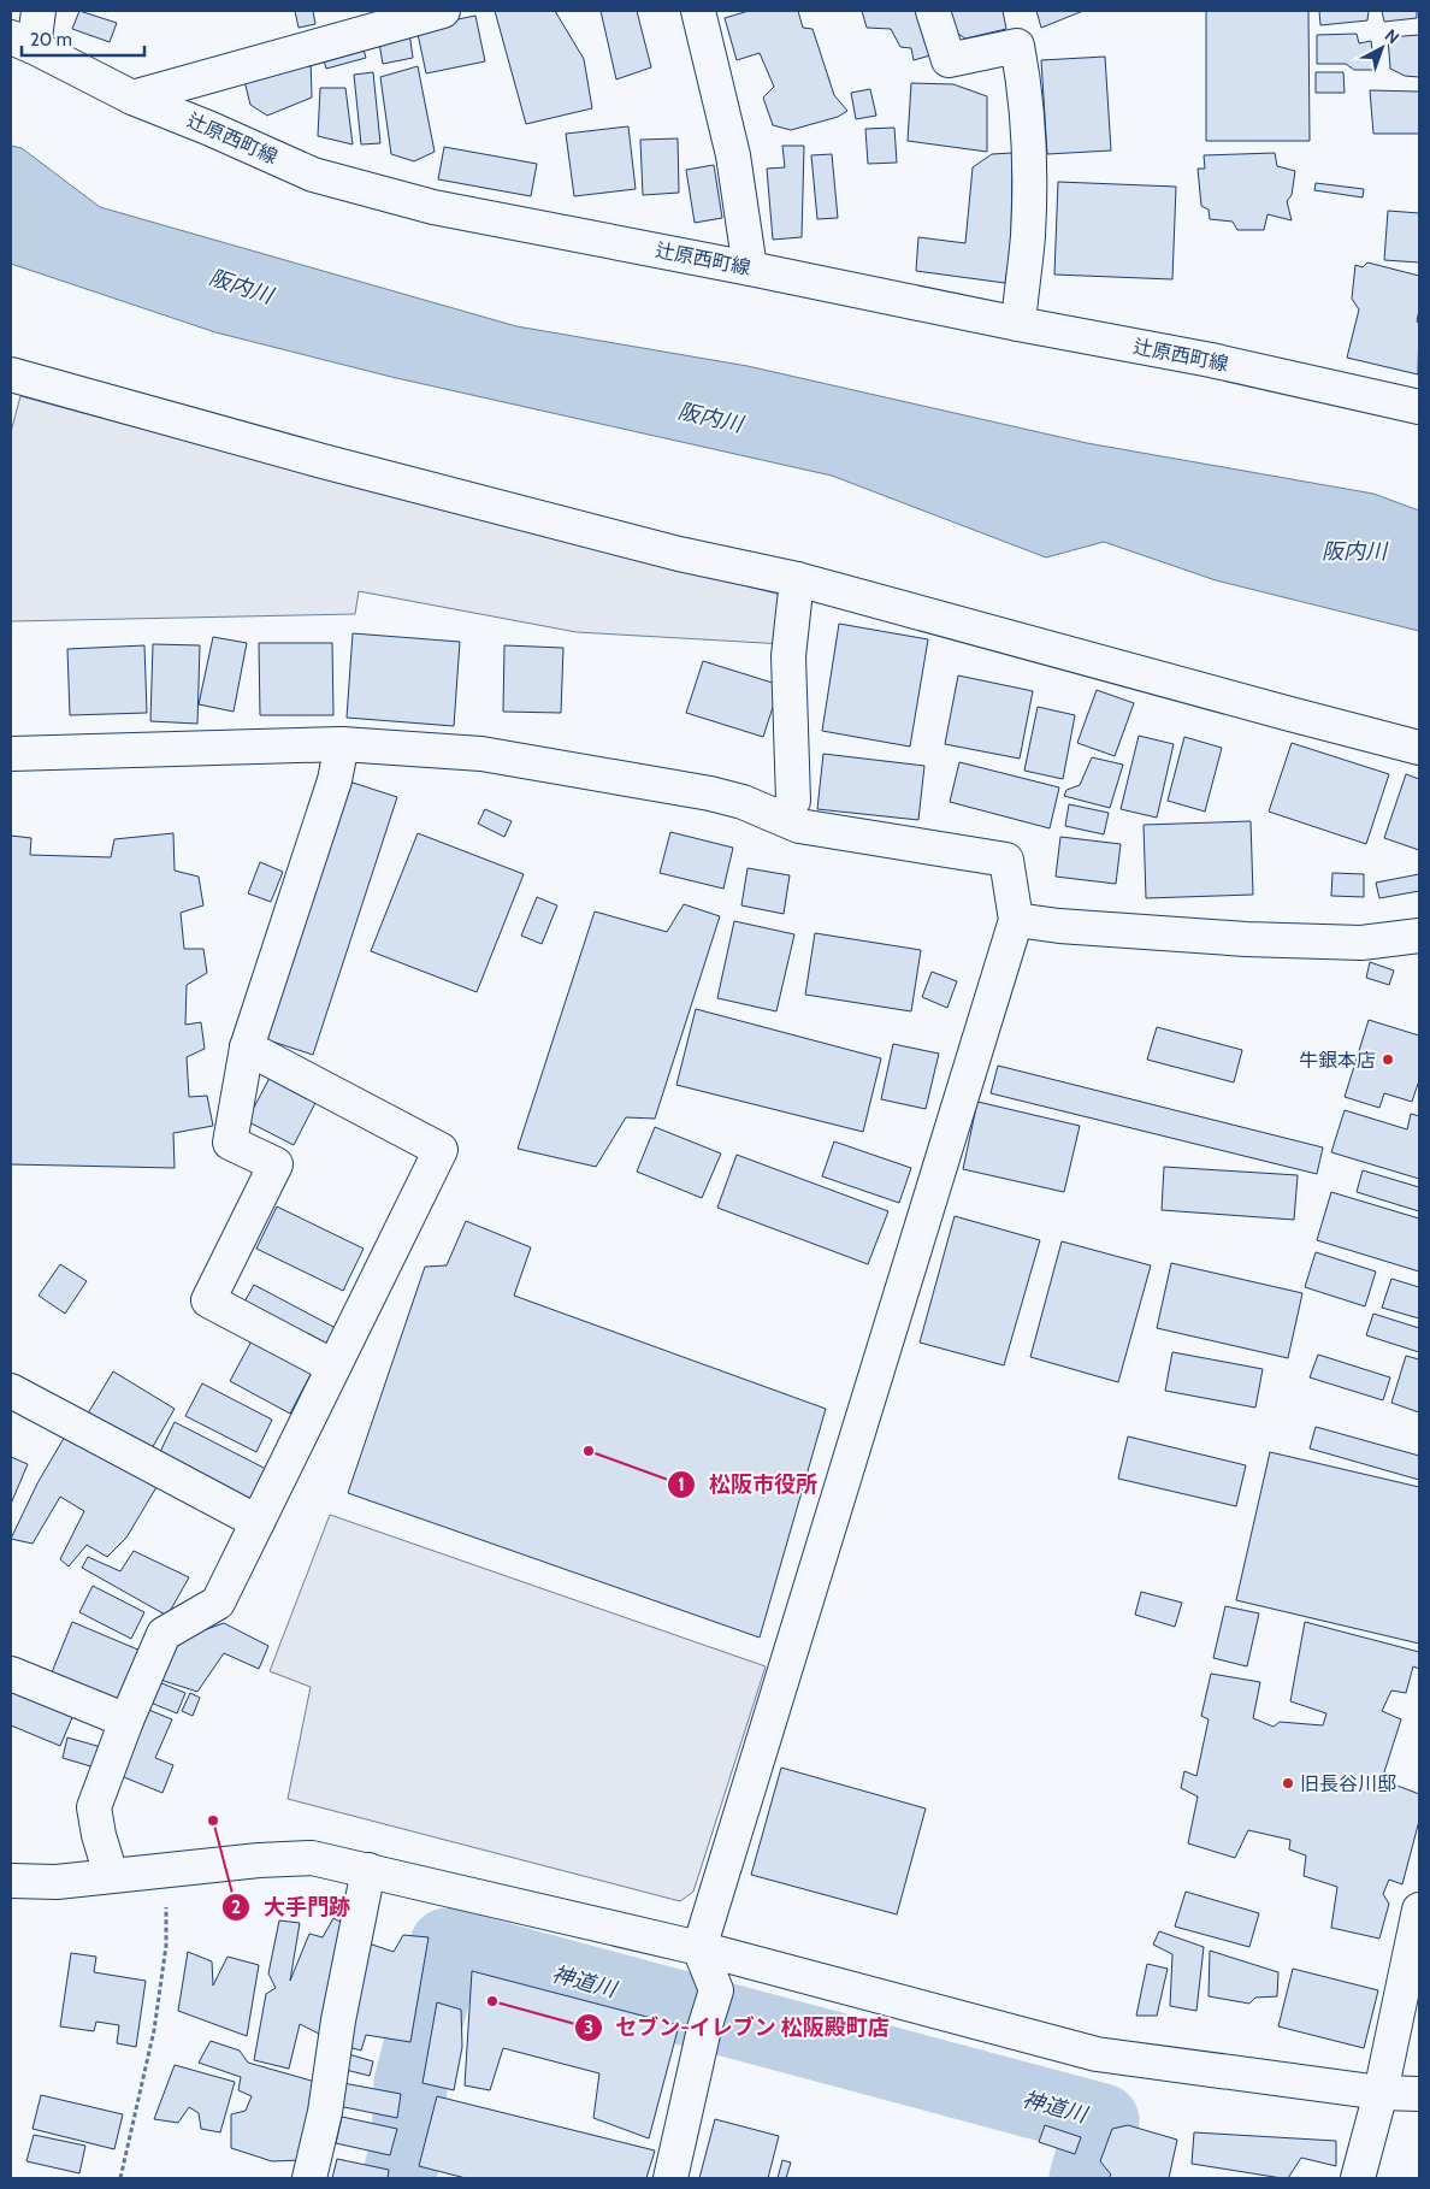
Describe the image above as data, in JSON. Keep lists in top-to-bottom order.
{
  "streets": {
    "street": ["辻原西町線"]
  },
  "water": ["阪内川", "神道川"],
  "places": [
    "牛銀本店",
    "松阪市役所",
    "旧長谷川邸",
    "大手門跡",
    "セブン-イレブン 松阪殿町店"
  ],
  "scale_bar": "20 m",
  "north": "top right"
}
